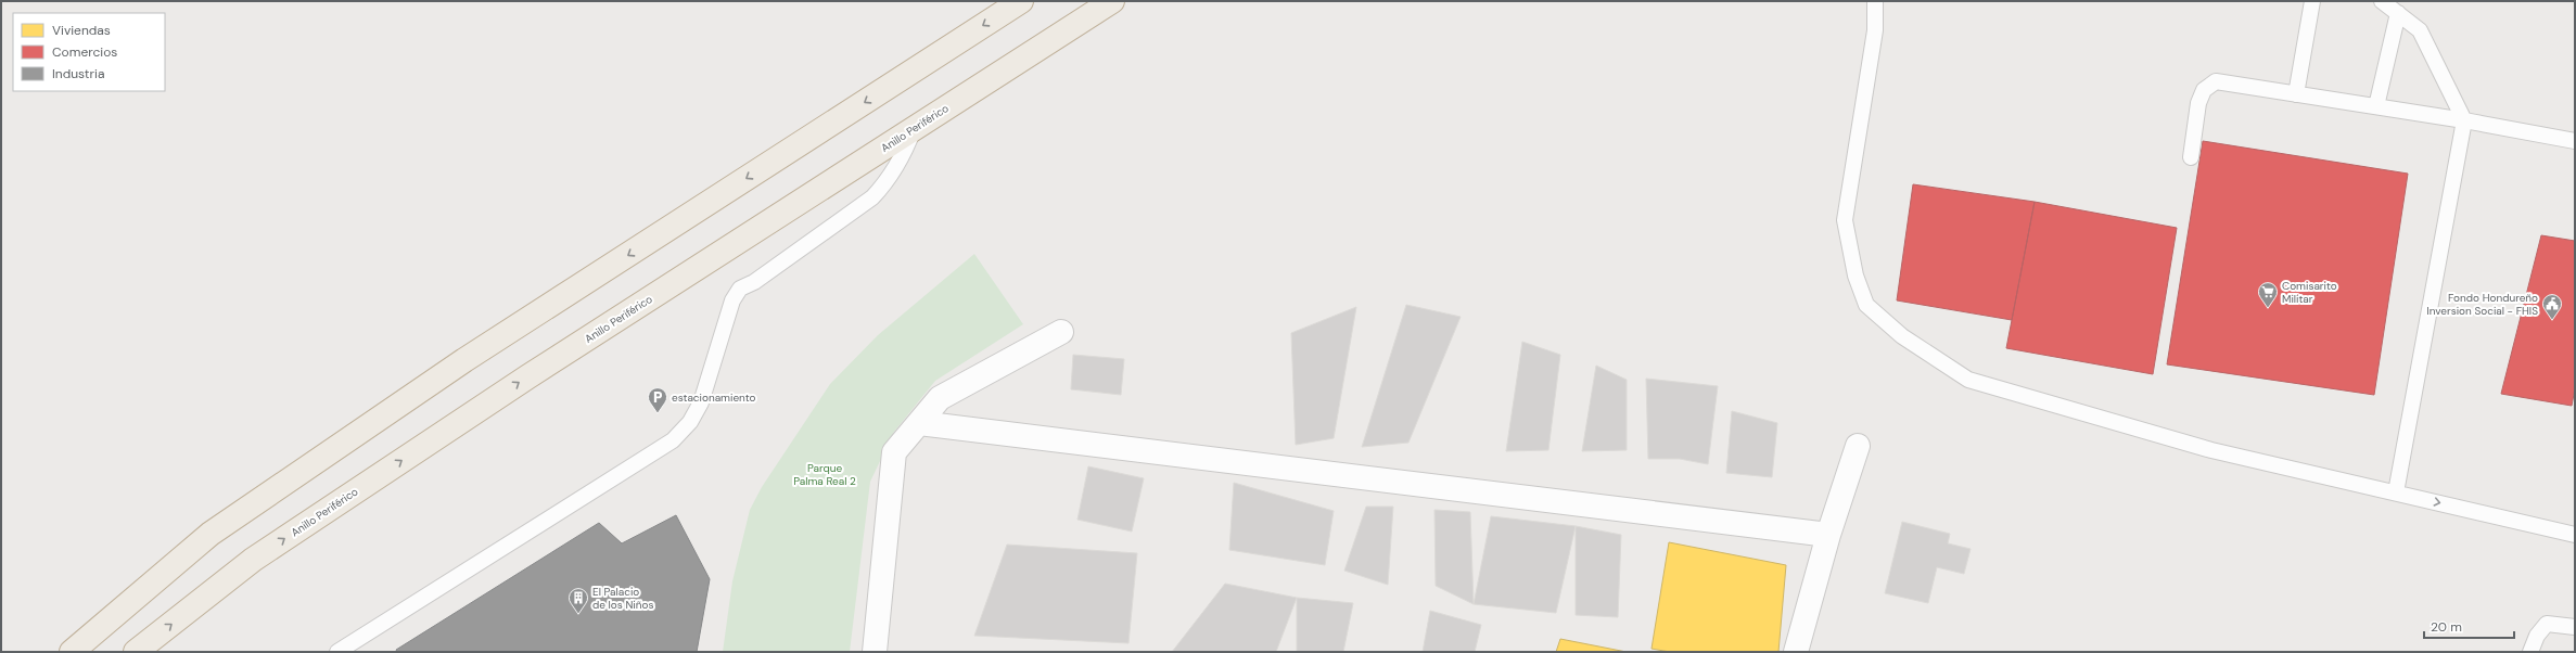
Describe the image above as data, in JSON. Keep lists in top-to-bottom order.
{
  "streets": {
    "highway": ["Anillo Periférico"]
  },
  "parks": ["Parque Palma Real 2"],
  "places": {
    "supermarket": ["Comisarito Militar"],
    "public building": ["Fondo Hondureño Inversion Social - FHIS"],
    "parking": ["estacionamiento"],
    "building": ["El Palacio de los Niños"]
  },
  "legend": ["Viviendas", "Comercios", "Industria"],
  "scale_bar": "20 m"
}
